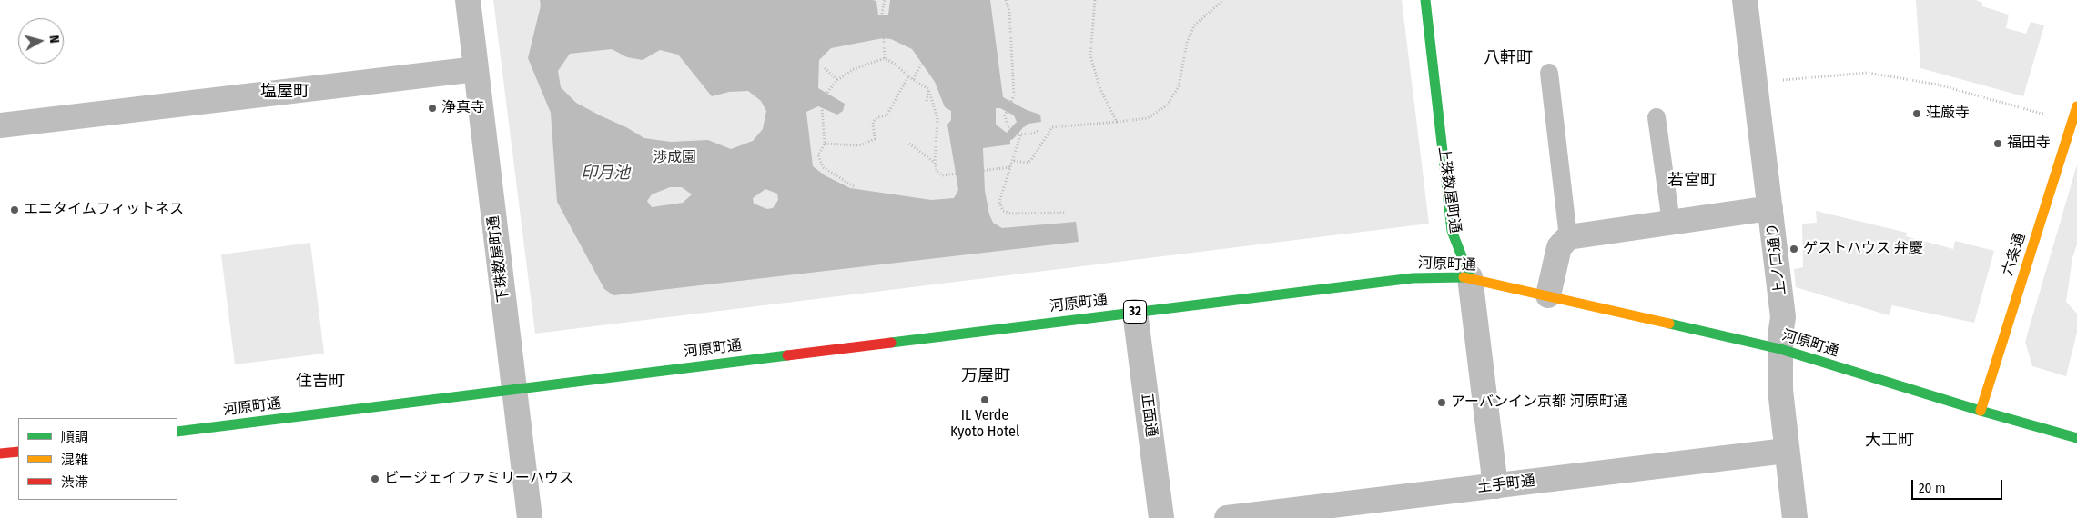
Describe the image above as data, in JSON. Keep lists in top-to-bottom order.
{
  "streets": {
    "main road": [
      "上珠数屋町通",
      "六条通",
      "河原町通",
      "32"
    ],
    "street": [
      "下珠数屋町通",
      "上ノ口通り",
      "正面通",
      "土手町通"
    ]
  },
  "crossings": [
    ["上珠数屋町通", "河原町通"],
    ["上珠数屋町通", "土手町通"],
    ["六条通", "河原町通"],
    ["下珠数屋町通", "河原町通"],
    ["上ノ口通り", "河原町通"],
    ["上ノ口通り", "土手町通"],
    ["河原町通", "正面通"]
  ],
  "districts": [
    "八軒町",
    "塩屋町",
    "若宮町",
    "万屋町",
    "住吉町",
    "大工町"
  ],
  "water": ["印月池"],
  "parks": ["渉成園"],
  "places": [
    "浄真寺",
    "荘厳寺",
    "福田寺",
    "エニタイムフィットネス",
    "ゲストハウス 弁慶",
    "IL Verde Kyoto Hotel",
    "アーバンイン京都 河原町通",
    "ビージェイファミリーハウス"
  ],
  "legend": ["順調", "混雑", "渋滞"],
  "scale_bar": "20 m",
  "north": "right"
}
